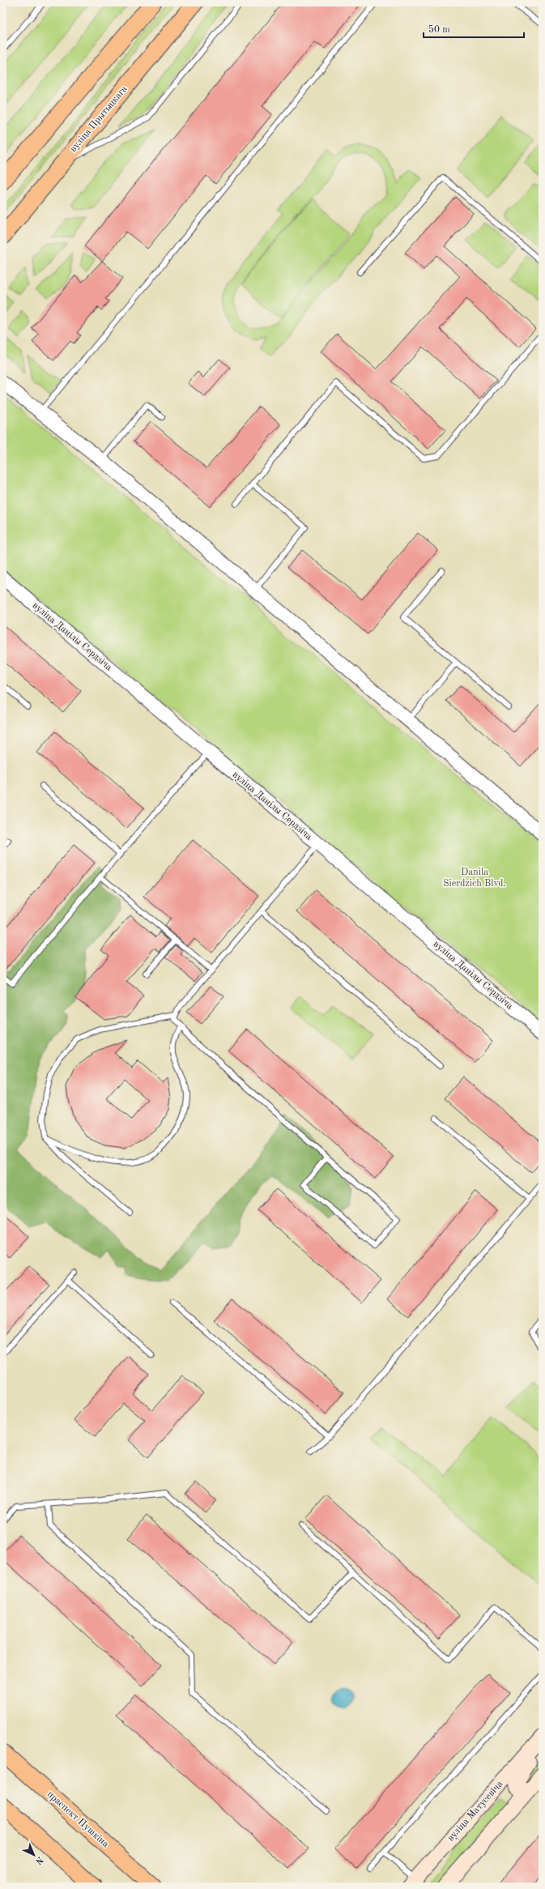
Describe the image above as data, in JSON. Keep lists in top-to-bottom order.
{
  "streets": {
    "main road": ["вуліца Прытыцкага", "вуліца Матусевіча", "праспект Пушкіна"],
    "street": ["вуліца Данілы Сердзіча"]
  },
  "parks": ["Danila Sierdzich Blvd."],
  "scale_bar": "50 m",
  "north": "bottom right"
}
